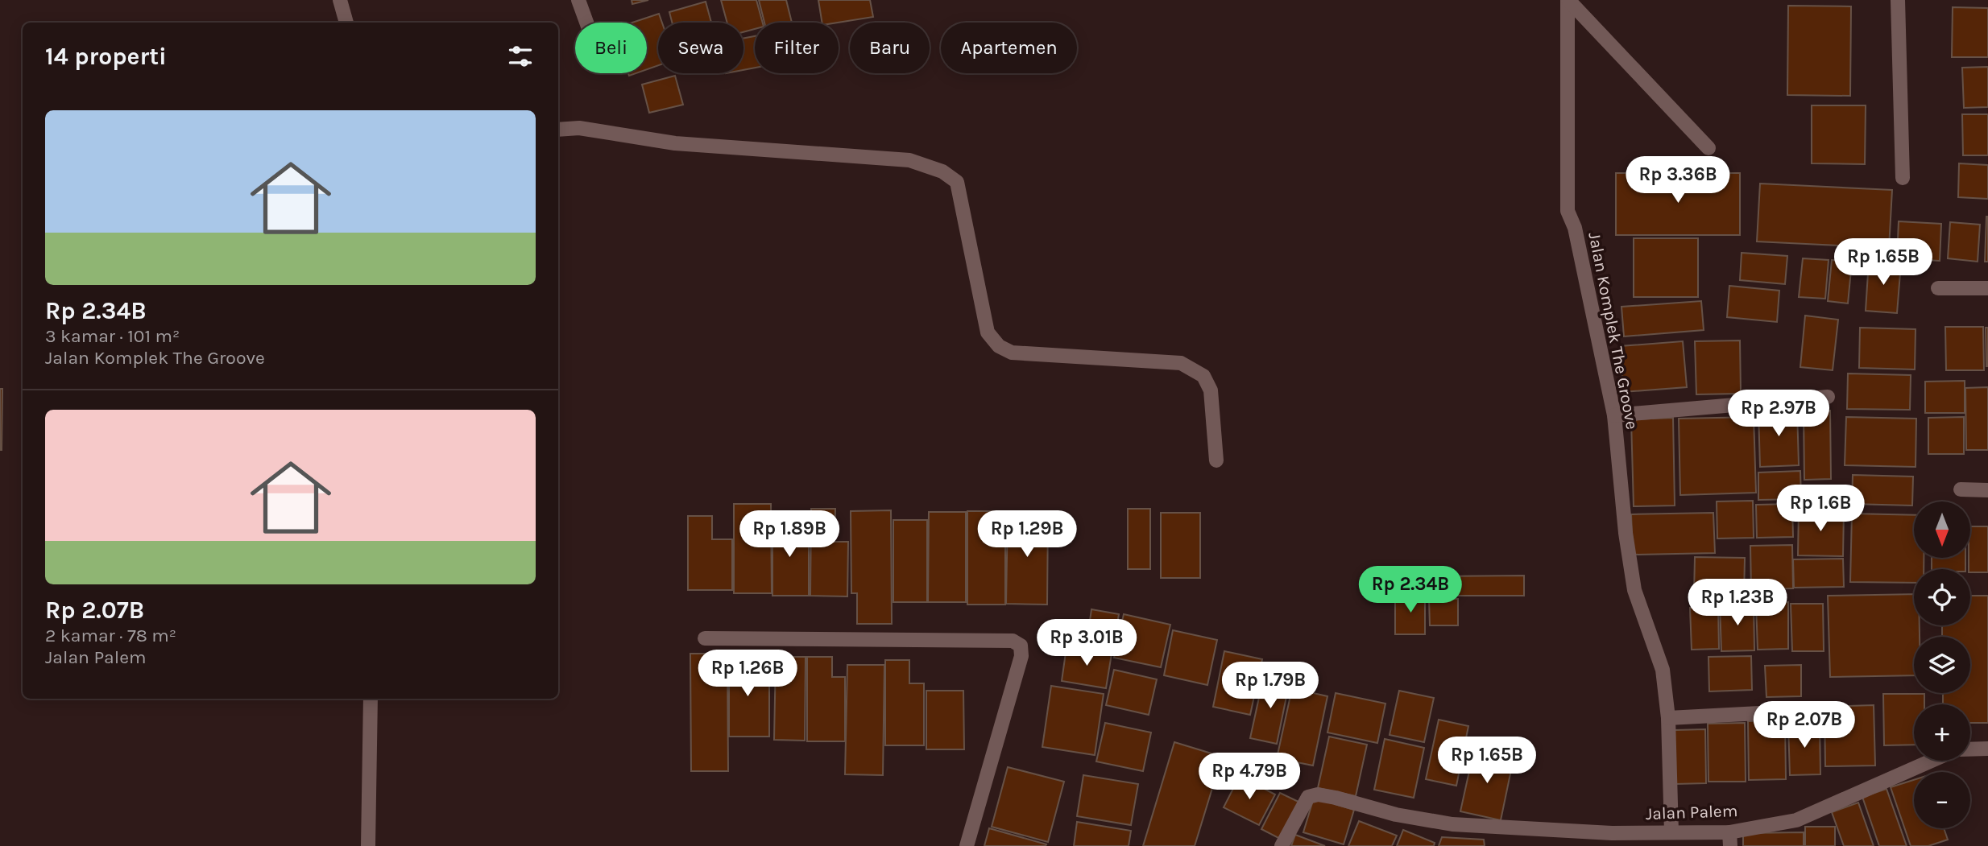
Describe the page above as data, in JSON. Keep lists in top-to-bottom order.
{
  "streets": {
    "street": ["Jalan Komplek The Groove", "Jalan Palem"]
  },
  "crossings": [
    ["Jalan Komplek The Groove", "Jalan Palem"]
  ],
  "north": "bottom",
  "page": {
    "chip": [
      "Beli",
      "Sewa",
      "Filter",
      "Baru",
      "Apartemen"
    ],
    "heading": "14 properti",
    "list": [
      {
        "name": "Rp 2.34B",
        "note": "3 kamar · 101 m² · Jalan Komplek The Groove"
      },
      {
        "name": "Rp 2.07B",
        "note": "2 kamar · 78 m² · Jalan Palem"
      }
    ],
    "price": [
      "Rp 3.36B",
      "Rp 1.65B",
      "Rp 2.97B",
      "Rp 1.6B",
      "Rp 1.89B",
      "Rp 1.29B",
      "Rp 2.34B",
      "Rp 1.23B",
      "Rp 3.01B",
      "Rp 1.26B",
      "Rp 1.79B",
      "Rp 2.07B",
      "Rp 1.65B",
      "Rp 4.79B"
    ],
    "map_buttons": ["+", "−"]
  }
}
